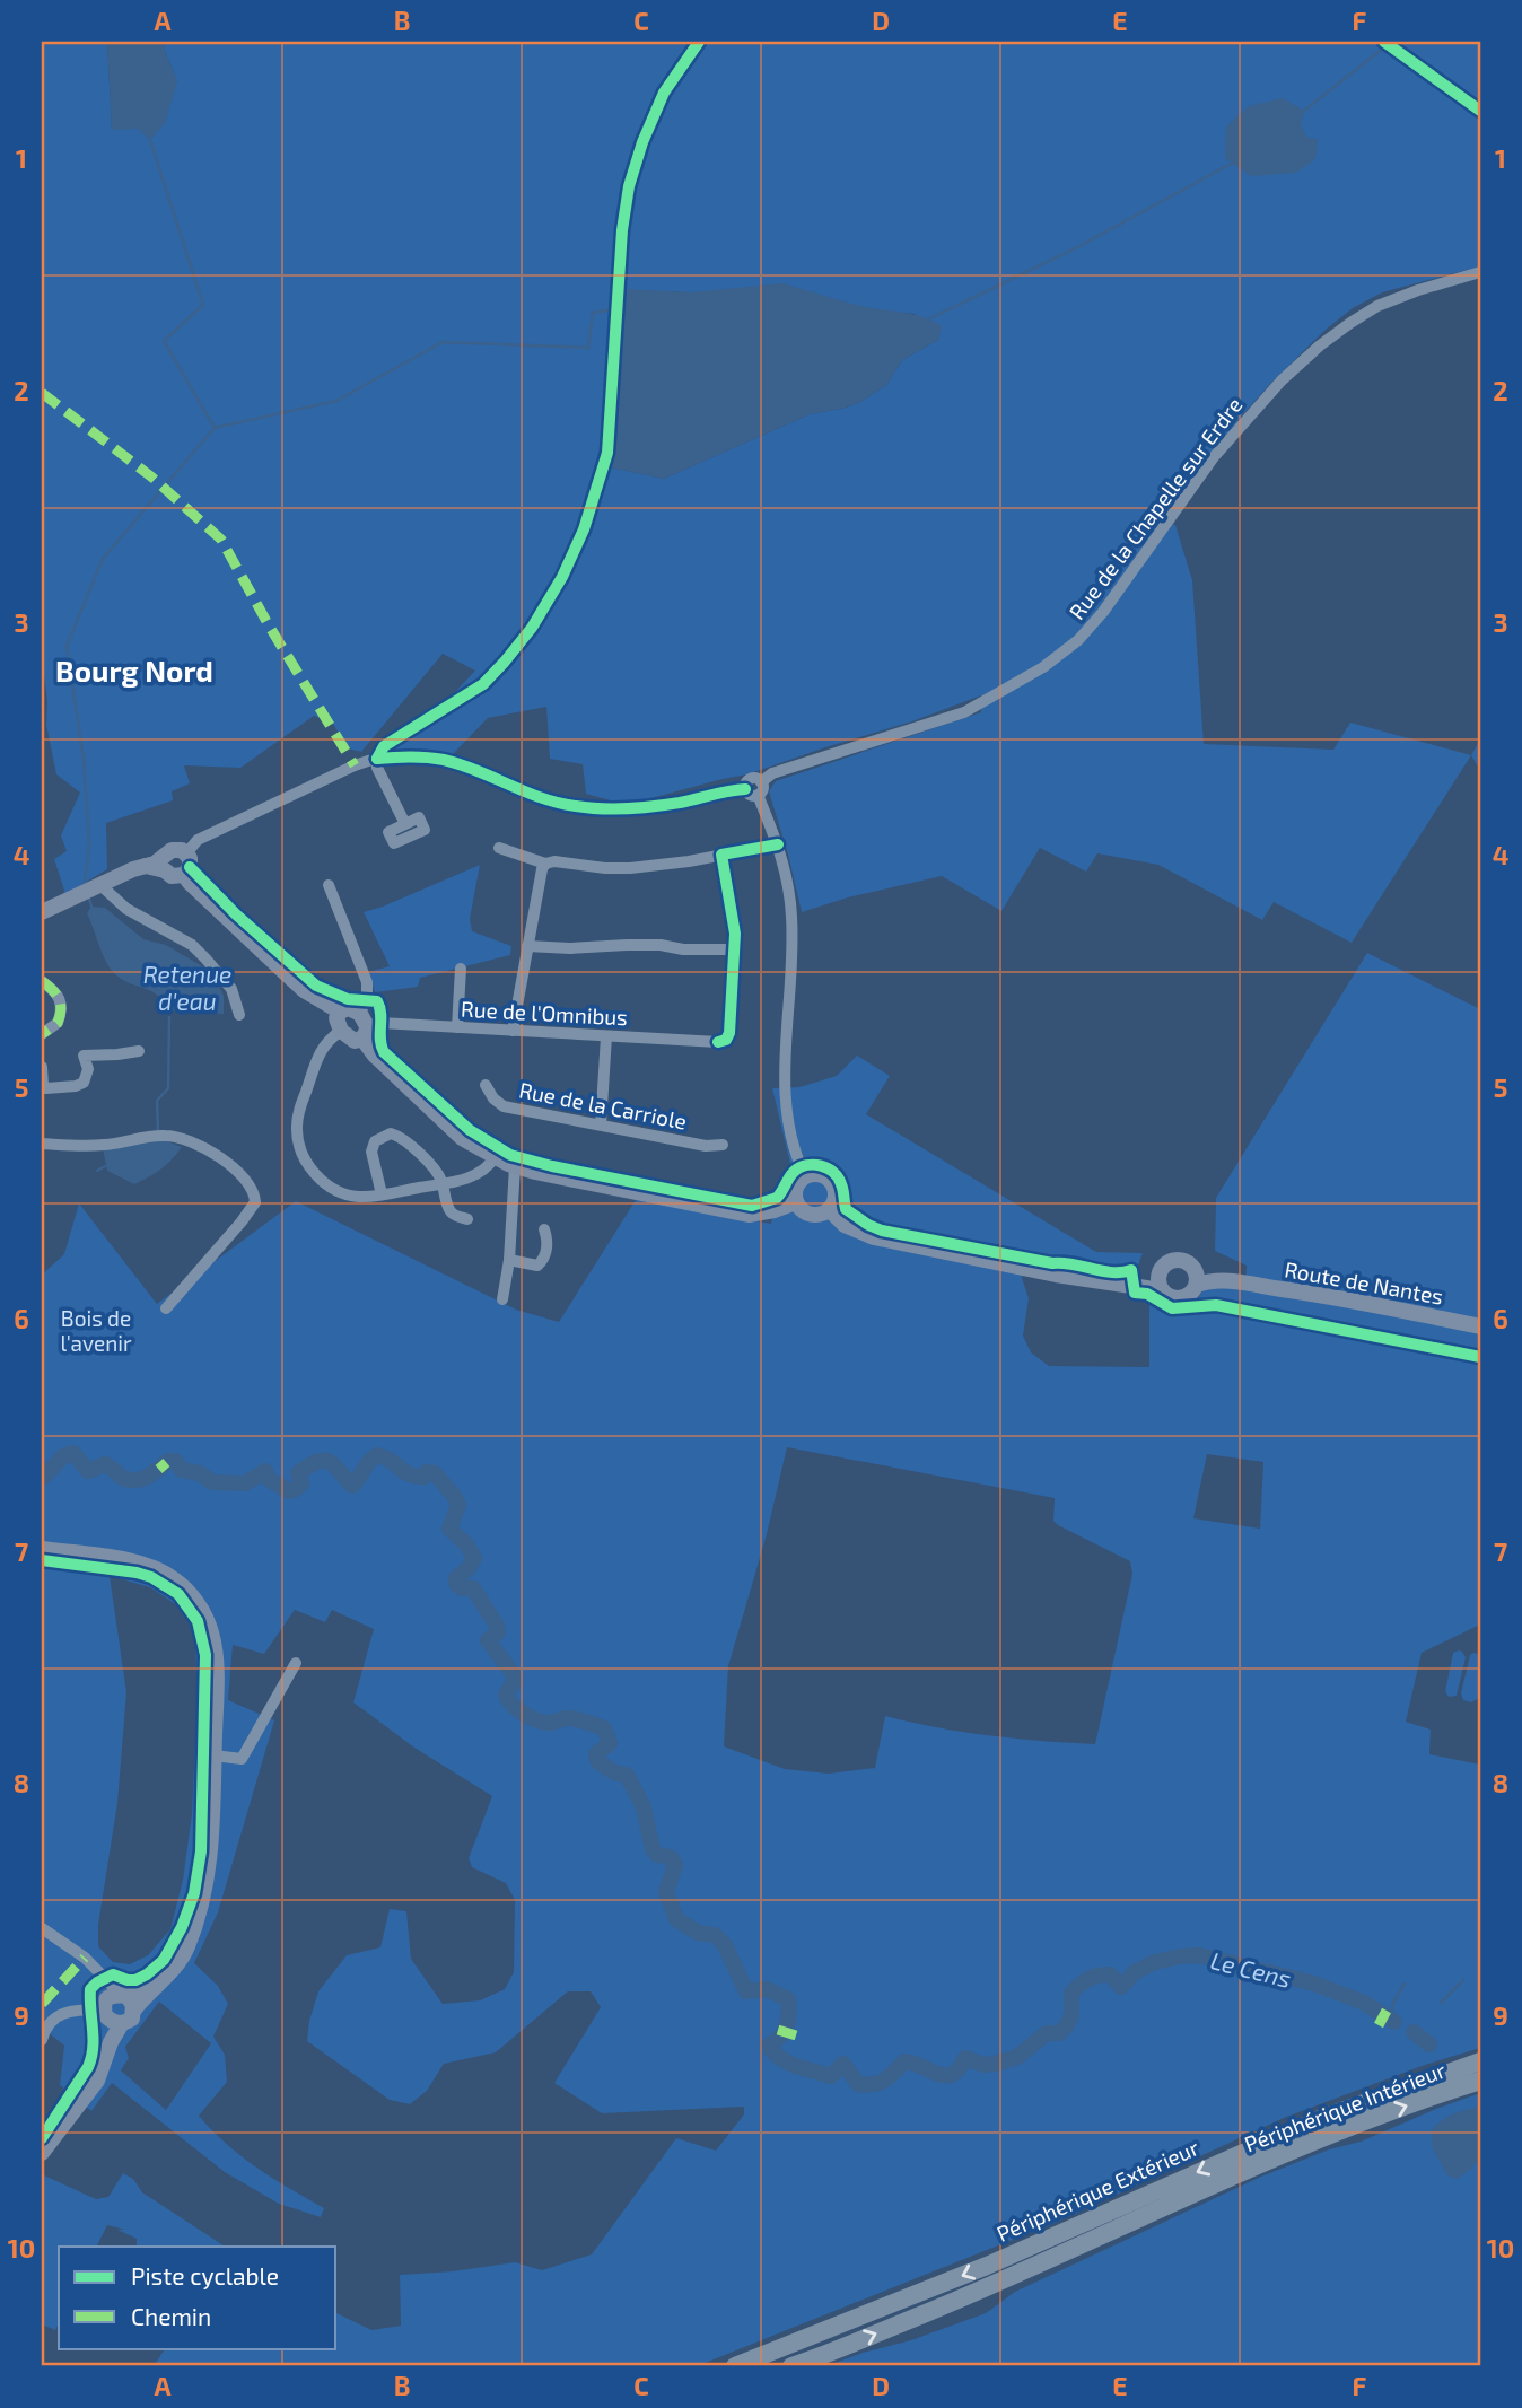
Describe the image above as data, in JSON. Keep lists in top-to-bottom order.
{
  "streets": {
    "highway": ["Périphérique Intérieur", "Périphérique Extérieur"],
    "main road": ["Route de Nantes"],
    "street": ["Rue de la Chapelle sur Erdre", "Rue de l'Omnibus", "Rue de la Carriole"]
  },
  "one_way": ["Périphérique Intérieur", "Périphérique Extérieur"],
  "districts": ["Bourg Nord"],
  "water": ["Retenue d'eau", "Le Cens"],
  "parks": ["Bois de l'avenir"],
  "legend": ["Piste cyclable", "Chemin"],
  "grid": {
    "columns": [
      "A",
      "B",
      "C",
      "D",
      "E",
      "F"
    ],
    "rows": [
      "1",
      "2",
      "3",
      "4",
      "5",
      "6",
      "7",
      "8",
      "9",
      "10"
    ]
  }
}
